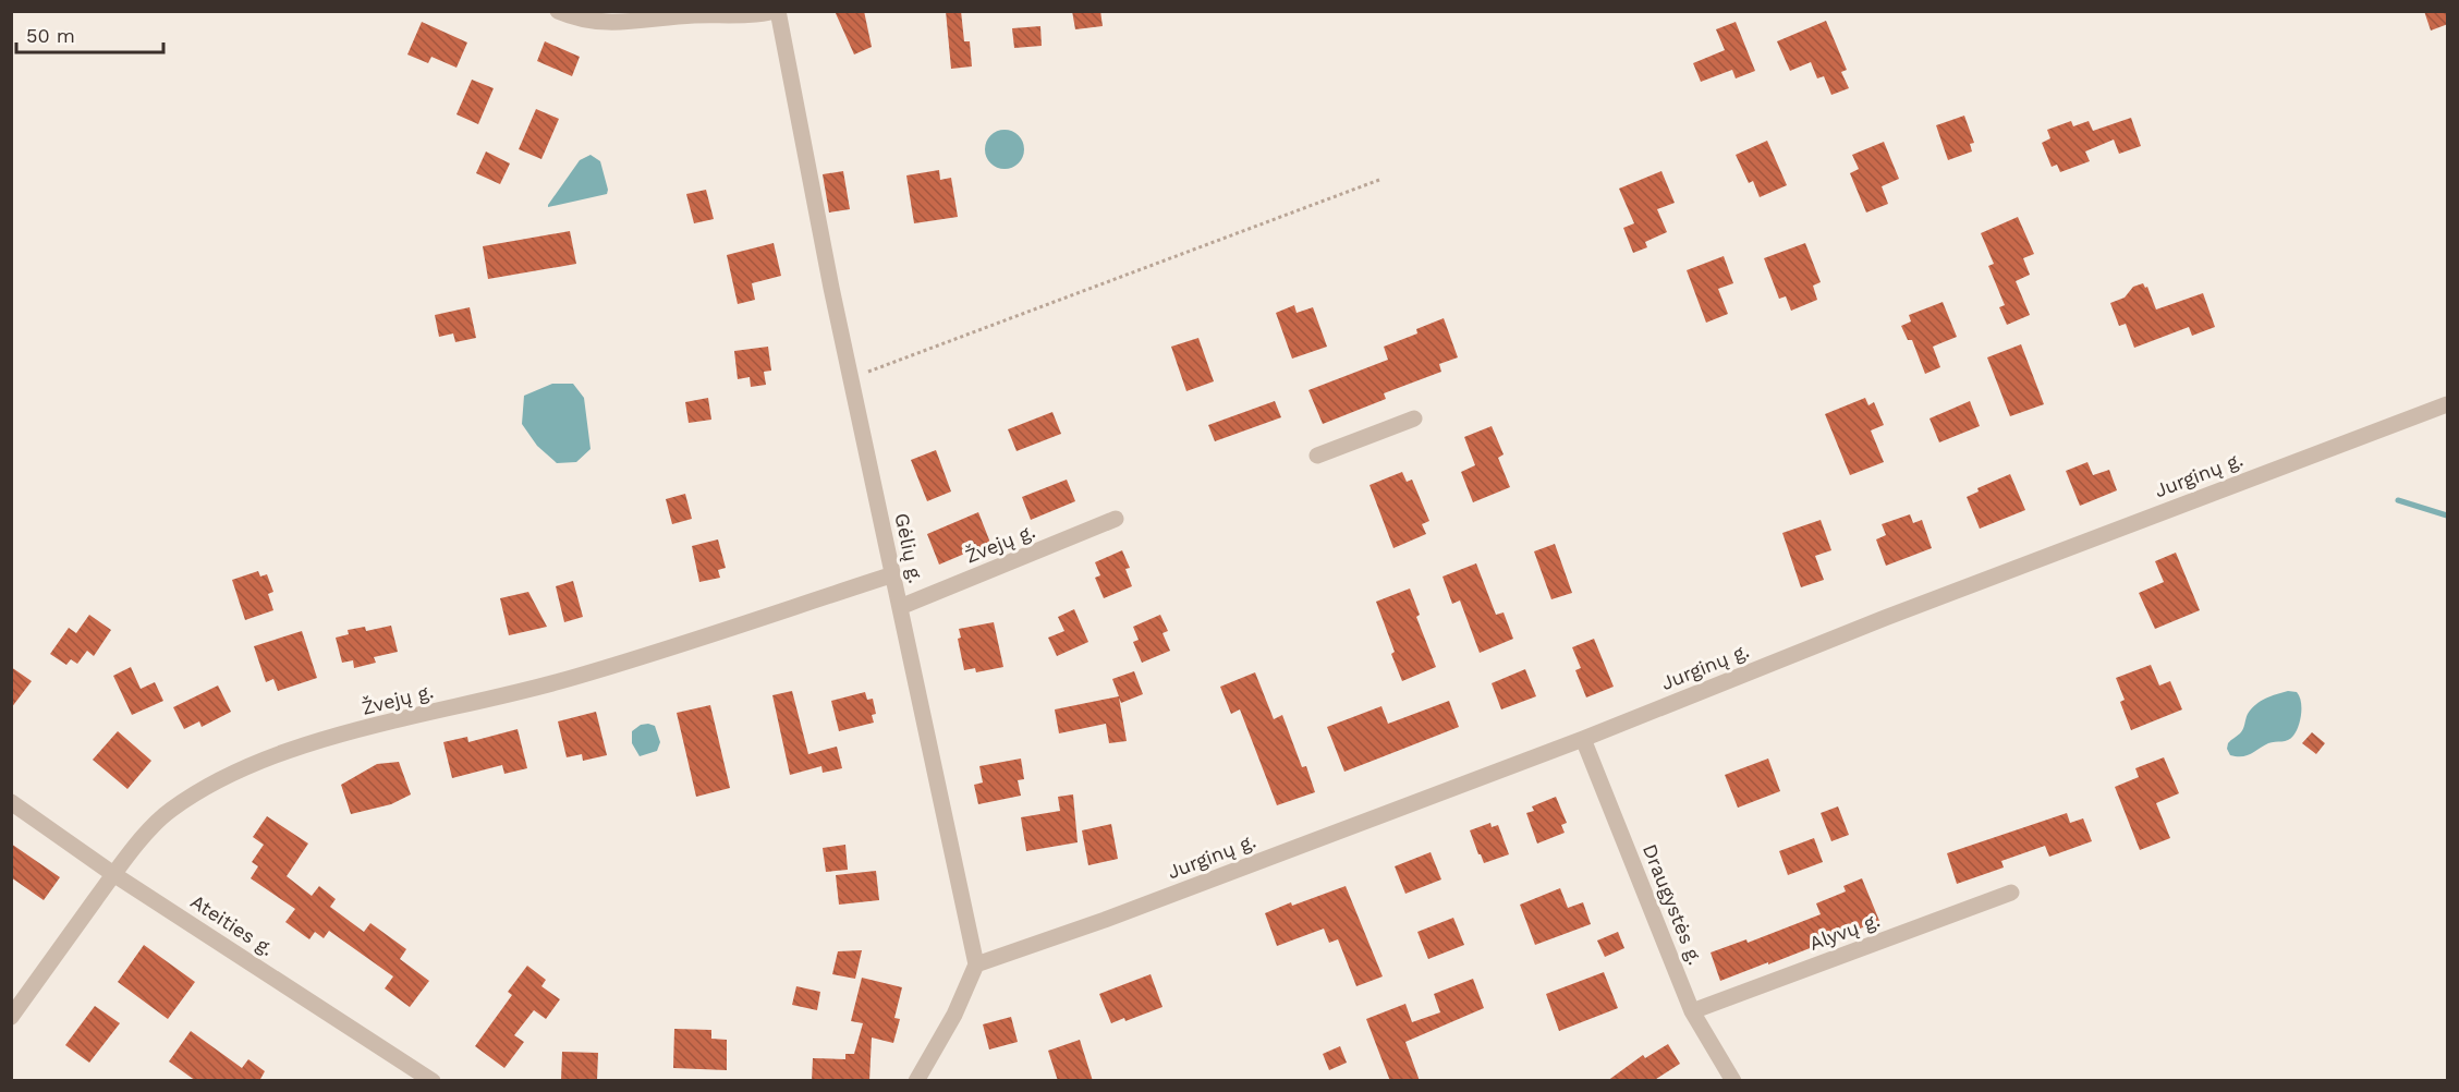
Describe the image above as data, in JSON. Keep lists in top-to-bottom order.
{
  "streets": {
    "street": [
      "Jurginų g.",
      "Žvejų g.",
      "Gėlių g.",
      "Draugystės g.",
      "Ateities g.",
      "Alyvų g."
    ]
  },
  "crossings": [
    ["Jurginų g.", "Gėlių g."],
    ["Jurginų g.", "Draugystės g."],
    ["Žvejų g.", "Gėlių g."],
    ["Žvejų g.", "Ateities g."],
    ["Draugystės g.", "Alyvų g."]
  ],
  "scale_bar": "50 m"
}
